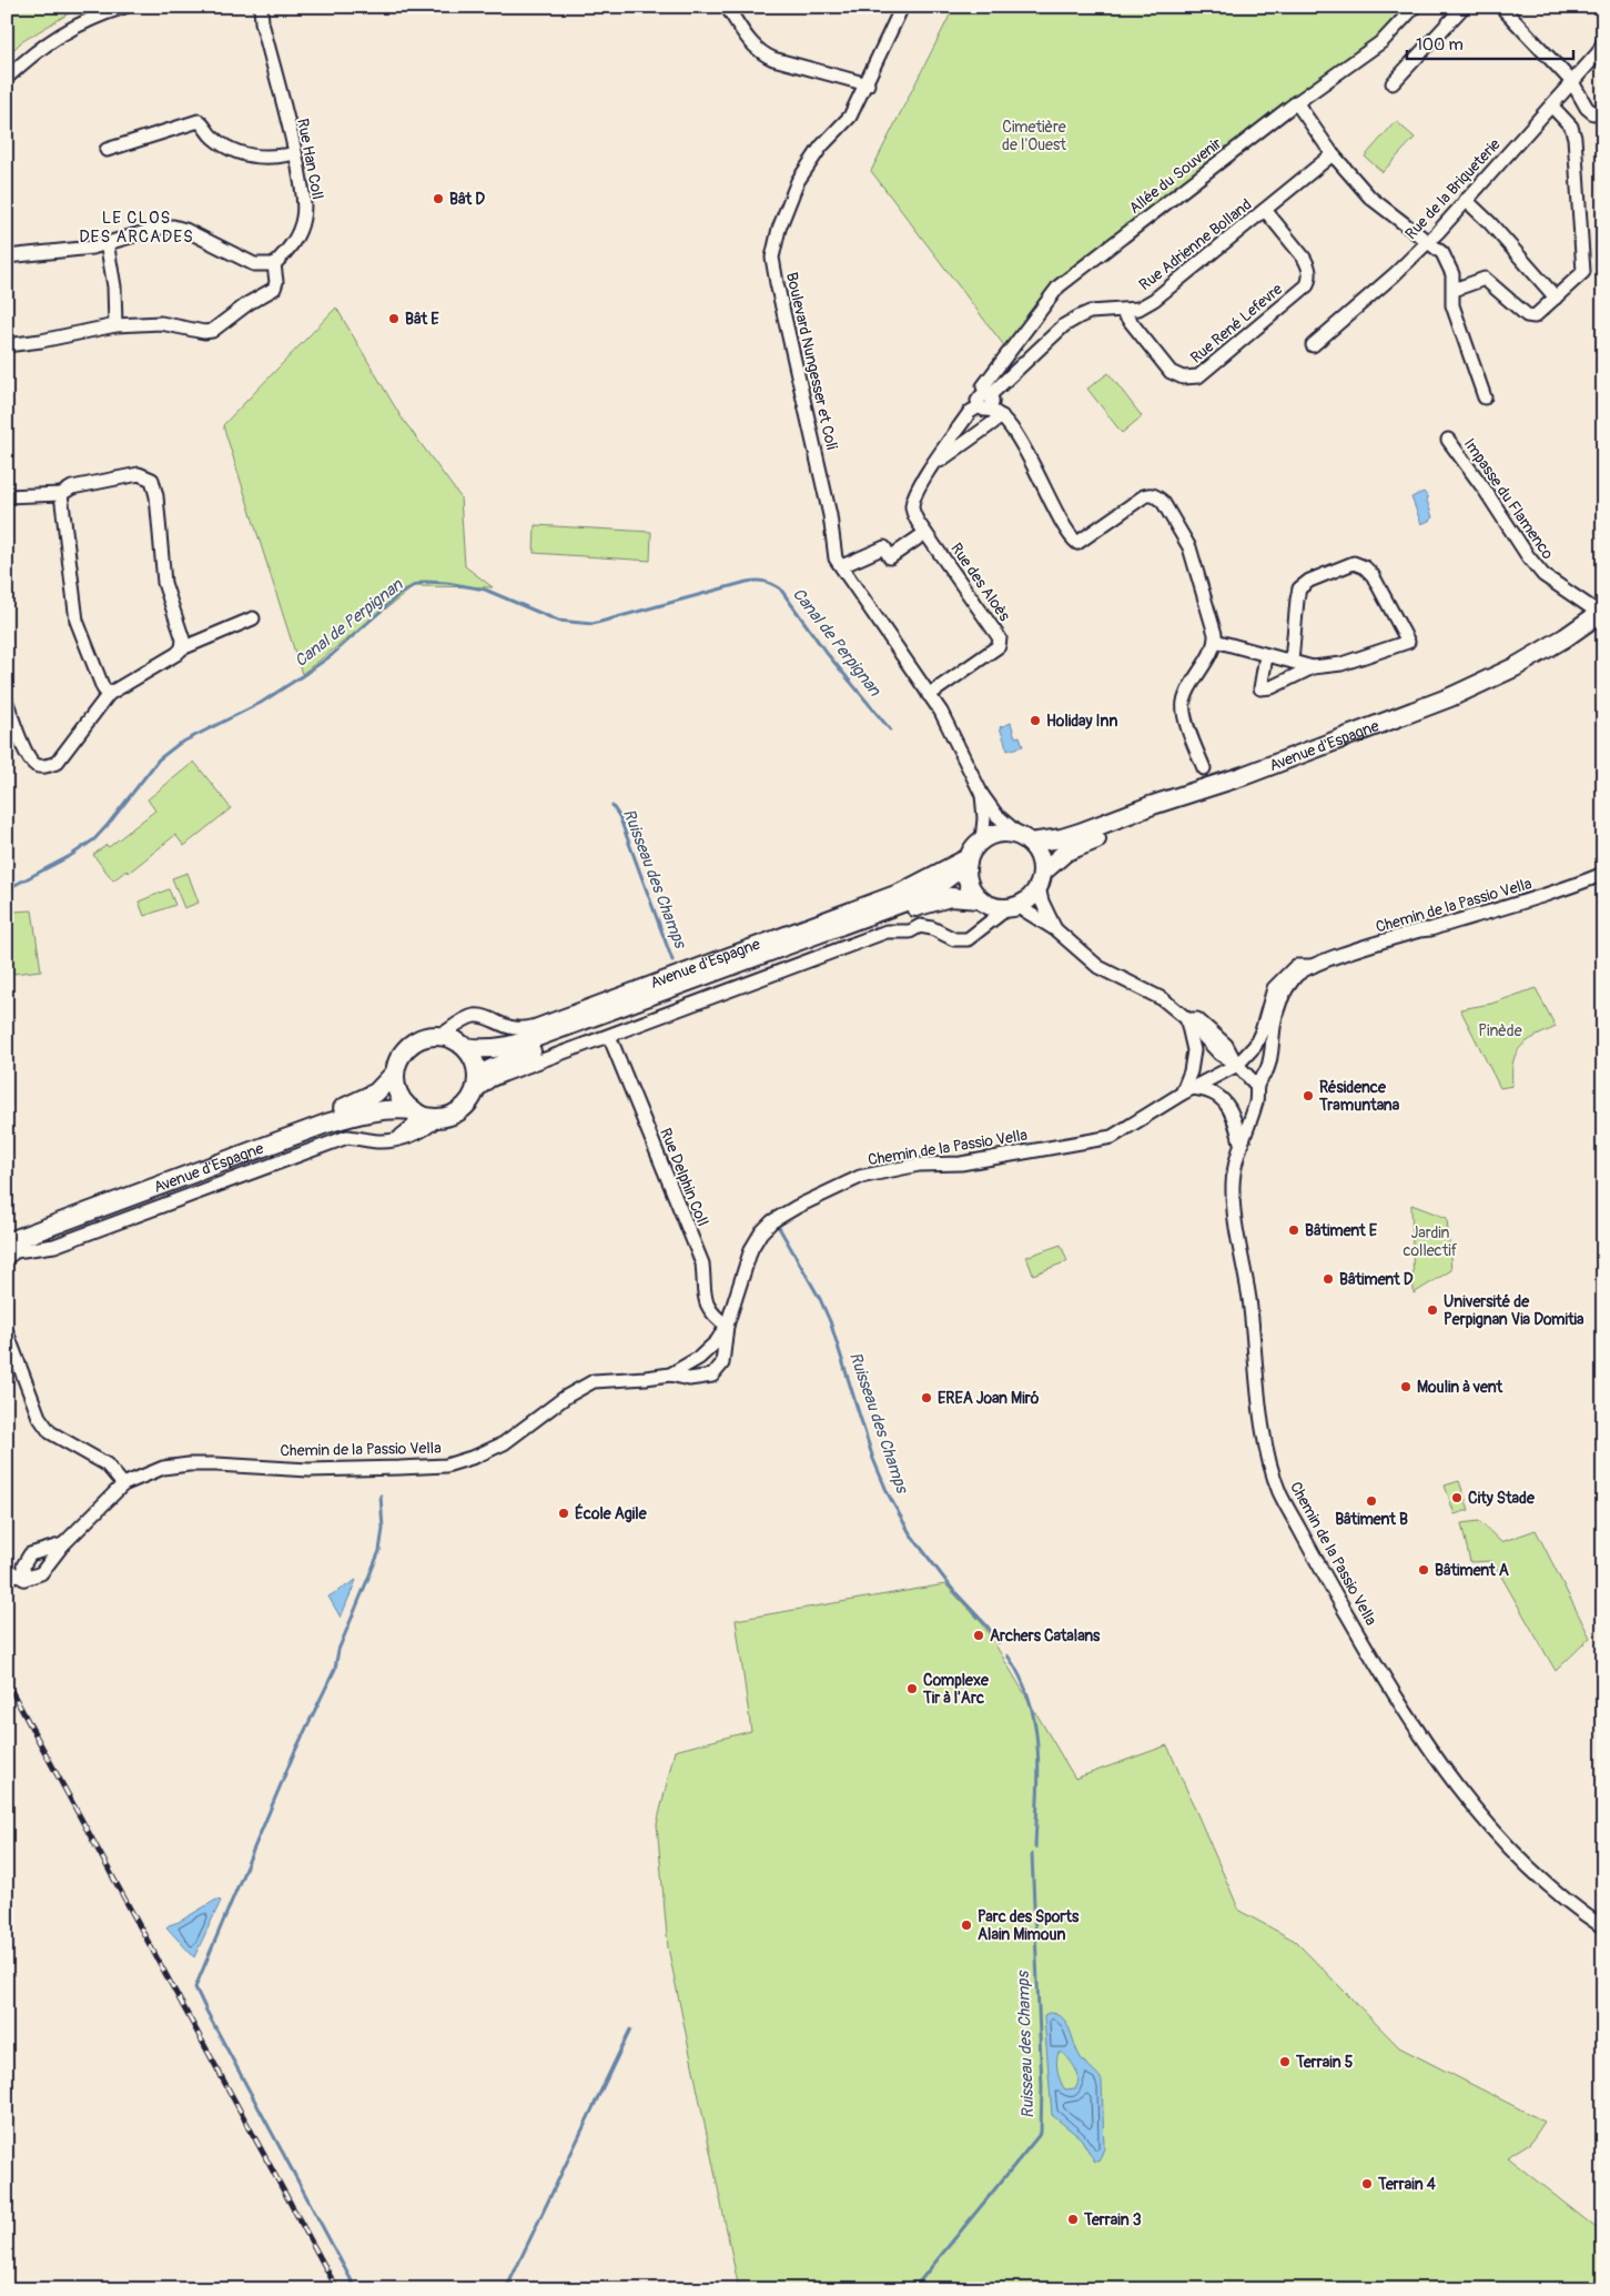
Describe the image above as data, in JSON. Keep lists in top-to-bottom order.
{
  "streets": {
    "main road": ["Avenue d'Espagne"],
    "street": [
      "Rue Han Coll",
      "Allée du Souvenir",
      "Rue de la Briqueterie",
      "Rue Adrienne Bolland",
      "Rue René Lefevre",
      "Boulevard Nungesser et Coli",
      "Impasse du Flamenco",
      "Rue des Aloès",
      "Chemin de la Passio Vella",
      "Rue Delphin Coll"
    ]
  },
  "crossings": [
    ["Allée du Souvenir", "Rue Adrienne Bolland"],
    ["Allée du Souvenir", "Rue des Aloès"],
    ["Rue Adrienne Bolland", "Rue René Lefevre"],
    ["Rue Adrienne Bolland", "Rue des Aloès"],
    ["Boulevard Nungesser et Coli", "Rue des Aloès"],
    ["Boulevard Nungesser et Coli", "Avenue d'Espagne"],
    ["Impasse du Flamenco", "Avenue d'Espagne"],
    ["Chemin de la Passio Vella", "Rue Delphin Coll"]
  ],
  "districts": ["LE CLOS DES ARCADES"],
  "water": ["Canal de Perpignan", "Ruisseau des Champs"],
  "parks": ["Cimetière de l'Ouest", "Pinède", "Jardin collectif"],
  "places": [
    "Bât D",
    "Bât E",
    "Holiday Inn",
    "Résidence Tramuntana",
    "Bâtiment E",
    "Bâtiment D",
    "Université de Perpignan Via Domitia",
    "Moulin à vent",
    "EREA Joan Miró",
    "City Stade",
    "Bâtiment B",
    "École Agile",
    "Bâtiment A",
    "Archers Catalans",
    "Complexe Tir à l'Arc",
    "Parc des Sports Alain Mimoun",
    "Terrain 5",
    "Terrain 4",
    "Terrain 3"
  ],
  "scale_bar": "100 m"
}
